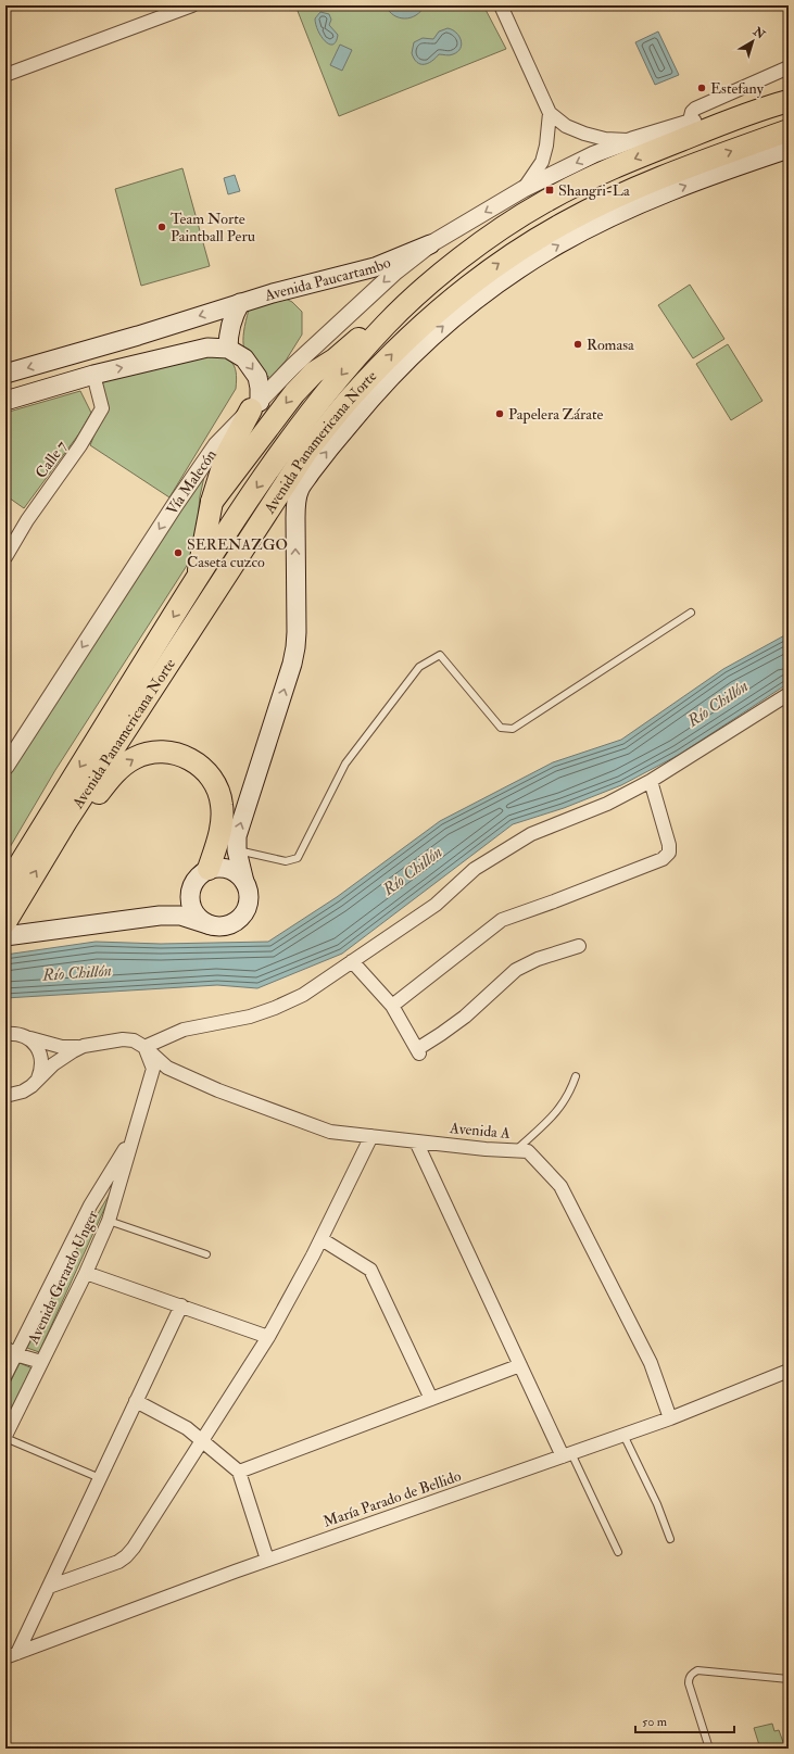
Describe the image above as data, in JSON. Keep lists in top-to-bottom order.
{
  "streets": {
    "highway": ["Avenida Panamericana Norte"],
    "main road": ["Avenida Paucartambo"],
    "street": [
      "Calle 7",
      "Vía Malecón",
      "Avenida A",
      "Avenida Gerardo Unger",
      "María Parado de Bellido"
    ]
  },
  "crossings": [
    ["Avenida Paucartambo", "Vía Malecón"],
    ["Avenida A", "Avenida Gerardo Unger"],
    ["Avenida A", "María Parado de Bellido"]
  ],
  "one_way": ["Avenida Paucartambo", "Vía Malecón"],
  "water": ["Río Chillón"],
  "places": {
    "other": [
      "Estefany",
      "Team Norte Paintball Peru",
      "Romasa",
      "Papelera Zárate",
      "SERENAZGO Caseta cuzco"
    ],
    "transit": ["Shangri-La"]
  },
  "scale_bar": "50 m",
  "north": "top right"
}
